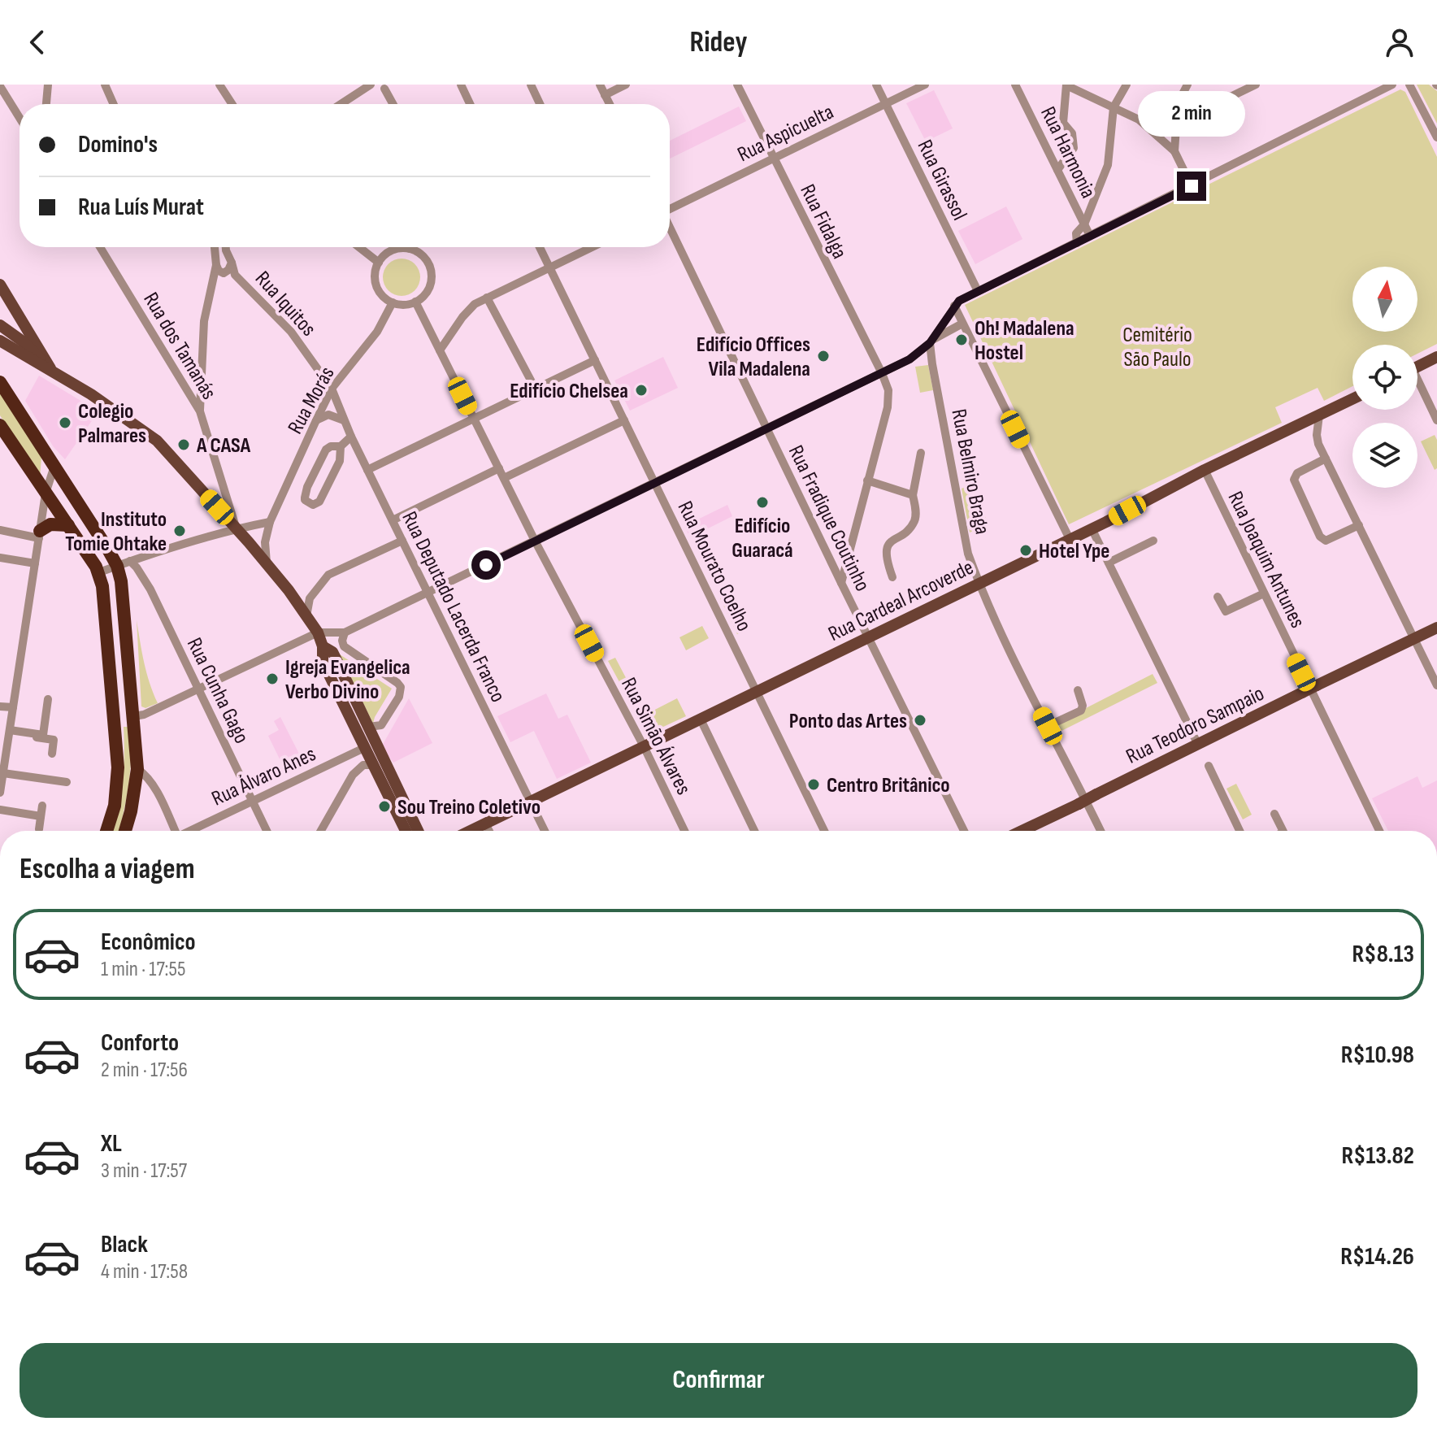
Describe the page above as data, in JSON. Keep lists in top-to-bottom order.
{
  "streets": {
    "main road": ["Rua Cardeal Arcoverde", "Rua Teodoro Sampaio"],
    "street": [
      "Rua Aspicuelta",
      "Rua Harmonia",
      "Rua Girassol",
      "Rua Fidalga",
      "Rua Iquitos",
      "Rua dos Tamanás",
      "Rua Morás",
      "Rua Belmiro Braga",
      "Rua Fradique Coutinho",
      "Rua Joaquim Antunes",
      "Rua Mourato Coelho",
      "Rua Deputado Lacerda Franco",
      "Rua Cunha Gago",
      "Rua Simão Álvares",
      "Rua Álvaro Anes"
    ]
  },
  "crossings": [
    ["Rua Aspicuelta", "Rua Girassol"],
    ["Rua Aspicuelta", "Rua Fidalga"],
    ["Rua Fidalga", "Rua Fradique Coutinho"],
    ["Rua Iquitos", "Rua Morás"],
    ["Rua Iquitos", "Rua Deputado Lacerda Franco"],
    ["Rua Morás", "Rua Deputado Lacerda Franco"],
    ["Rua Morás", "Rua Simão Álvares"],
    ["Rua Belmiro Braga", "Rua Cardeal Arcoverde"],
    ["Rua Fradique Coutinho", "Rua Cardeal Arcoverde"],
    ["Rua Joaquim Antunes", "Rua Cardeal Arcoverde"],
    ["Rua Mourato Coelho", "Rua Cardeal Arcoverde"],
    ["Rua Cardeal Arcoverde", "Rua Deputado Lacerda Franco"],
    ["Rua Cardeal Arcoverde", "Rua Simão Álvares"],
    ["Rua Cunha Gago", "Rua Álvaro Anes"]
  ],
  "parks": ["Cemitério São Paulo"],
  "places": [
    "Oh! Madalena Hostel",
    "Edifício Offices Vila Madalena",
    "Edifício Chelsea",
    "Colegio Palmares",
    "A CASA",
    "Edifício Guaracá",
    "Instituto Tomie Ohtake",
    "Hotel Ype",
    "Igreja Evangelica Verbo Divino",
    "Ponto das Artes",
    "Centro Britânico",
    "Sou Treino Coletivo"
  ],
  "north": "top",
  "page": {
    "header": "Ridey",
    "bubble": "2 min",
    "banner": ["Domino's", "Rua Luís Murat"],
    "heading": "Escolha a viagem",
    "list": [
      {
        "name": "Econômico",
        "note": "1 min · 17:55",
        "value": "R$8.13"
      },
      {
        "name": "Conforto",
        "note": "2 min · 17:56",
        "value": "R$10.98"
      },
      {
        "name": "XL",
        "note": "3 min · 17:57",
        "value": "R$13.82"
      },
      {
        "name": "Black",
        "note": "4 min · 17:58",
        "value": "R$14.26"
      }
    ],
    "buttons": "Confirmar"
  }
}
